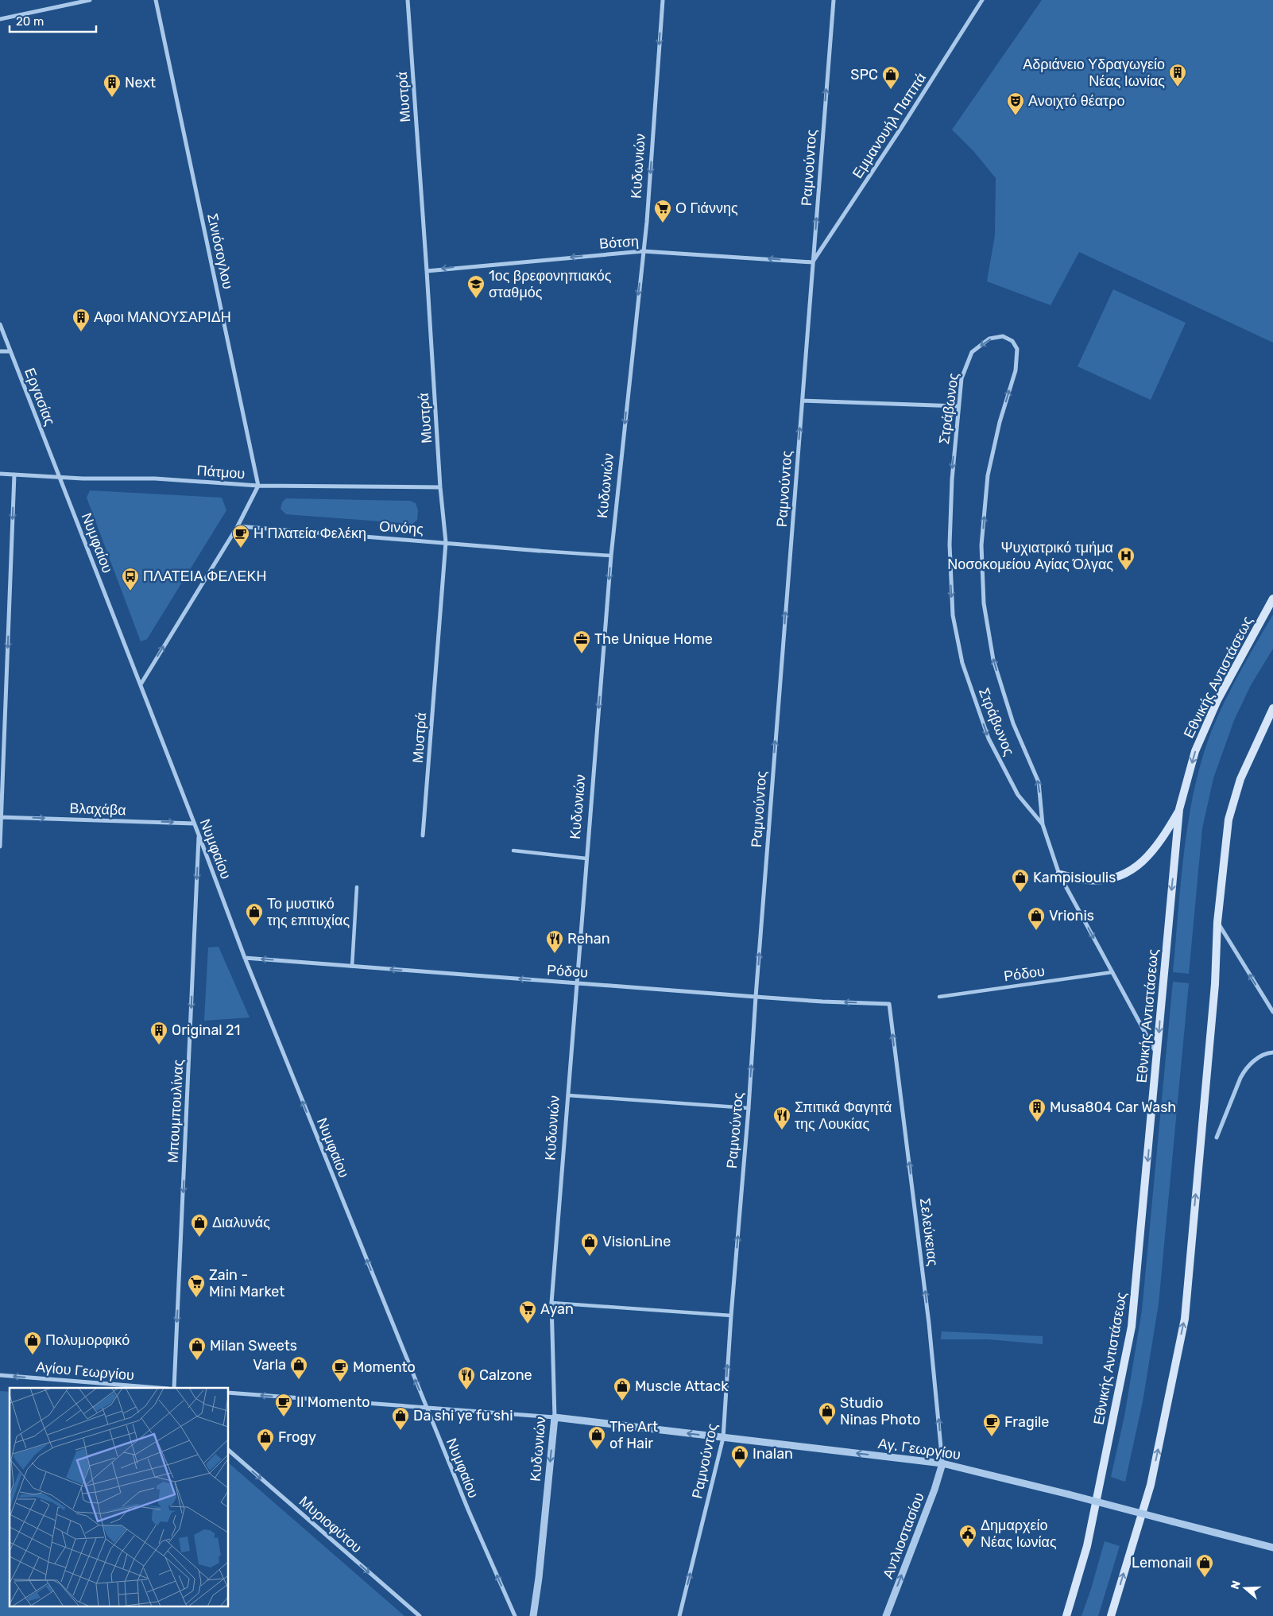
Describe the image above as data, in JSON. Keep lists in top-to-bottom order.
{
  "streets": {
    "main road": ["Εθνικής Αντιστάσεως"],
    "street": [
      "Μυστρά",
      "Εμμανουήλ Παππά",
      "Κυδωνιών",
      "Ραμνούντος",
      "Βότση",
      "Σινιόσογλου",
      "Εργασίας",
      "Στράβωνος",
      "Πάτμου",
      "Οινόης",
      "Νυμφαίου",
      "Βλαχάβα",
      "Ρόδου",
      "Μπουμπουλίνας",
      "Σελεύκειας",
      "Αγίου Γεωργίου",
      "Αγ. Γεωργίου",
      "Μυριοφύτου",
      "Αντλιοστασίου"
    ]
  },
  "crossings": [
    ["Μυστρά", "Βότση"],
    ["Μυστρά", "Πάτμου"],
    ["Μυστρά", "Οινόης"],
    ["Εμμανουήλ Παππά", "Ραμνούντος"],
    ["Εμμανουήλ Παππά", "Βότση"],
    ["Κυδωνιών", "Βότση"],
    ["Κυδωνιών", "Ρόδου"],
    ["Κυδωνιών", "Αγ. Γεωργίου"],
    ["Ραμνούντος", "Βότση"],
    ["Ραμνούντος", "Ρόδου"],
    ["Ραμνούντος", "Αγ. Γεωργίου"],
    ["Σινιόσογλου", "Πάτμου"],
    ["Εργασίας", "Πάτμου"],
    ["Εργασίας", "Νυμφαίου"],
    ["Στράβωνος", "Εθνικής Αντιστάσεως"],
    ["Στράβωνος", "Ρόδου"],
    ["Πάτμου", "Νυμφαίου"],
    ["Νυμφαίου", "Βλαχάβα"],
    ["Νυμφαίου", "Ρόδου"],
    ["Νυμφαίου", "Μπουμπουλίνας"],
    ["Ρόδου", "Σελεύκειας"],
    ["Σελεύκειας", "Αγ. Γεωργίου"],
    ["Σελεύκειας", "Αντλιοστασίου"],
    ["Αγ. Γεωργίου", "Αντλιοστασίου"]
  ],
  "one_way": [
    "Κυδωνιών",
    "Ραμνούντος",
    "Βότση",
    "Νυμφαίου",
    "Βλαχάβα",
    "Ρόδου",
    "Μπουμπουλίνας",
    "Σελεύκειας",
    "Αγίου Γεωργίου",
    "Αγ. Γεωργίου",
    "Μυριοφύτου",
    "Αντλιοστασίου"
  ],
  "places": {
    "building": [
      "Αδριάνειο Υδραγωγείο Νέας Ιωνίας",
      "Next",
      "Αφοι ΜΑΝΟΥΣΑΡΙΔΗ",
      "Original 21",
      "Musa804 Car Wash"
    ],
    "shop": [
      "SPC",
      "Kampisioulis",
      "Το μυστικό της επιτυχίας",
      "Vrionis",
      "Διαλυνάς",
      "VisionLine",
      "Πολυμορφικό",
      "Milan Sweets",
      "Varla",
      "Muscle Attack",
      "Studio Ninas Photo",
      "Da shi ye fu shi",
      "The Art of Hair",
      "Frogy",
      "Inalan",
      "Lemonail"
    ],
    "theatre": ["Ανοιχτό θέατρο"],
    "supermarket": ["Ο Γιάννης", "Zain - Mini Market", "Ayan"],
    "school or university": ["1ος βρεφονηπιακός σταθμός"],
    "cafe": [
      "Η Πλατεία Φελέκη",
      "Momento",
      "Il Momento",
      "Fragile"
    ],
    "hospital": ["Ψυχιατρικό τμήμα Νοσοκομείου Αγίας Όλγας"],
    "bus stop": ["ΠΛΑΤΕΙΑ ΦΕΛΕΚΗ"],
    "office": ["The Unique Home"],
    "restaurant": ["Rehan", "Σπιτικά Φαγητά της Λουκίας", "Calzone"],
    "public building": ["Δημαρχείο Νέας Ιωνίας"]
  },
  "scale_bar": "20 m",
  "north": "left"
}
